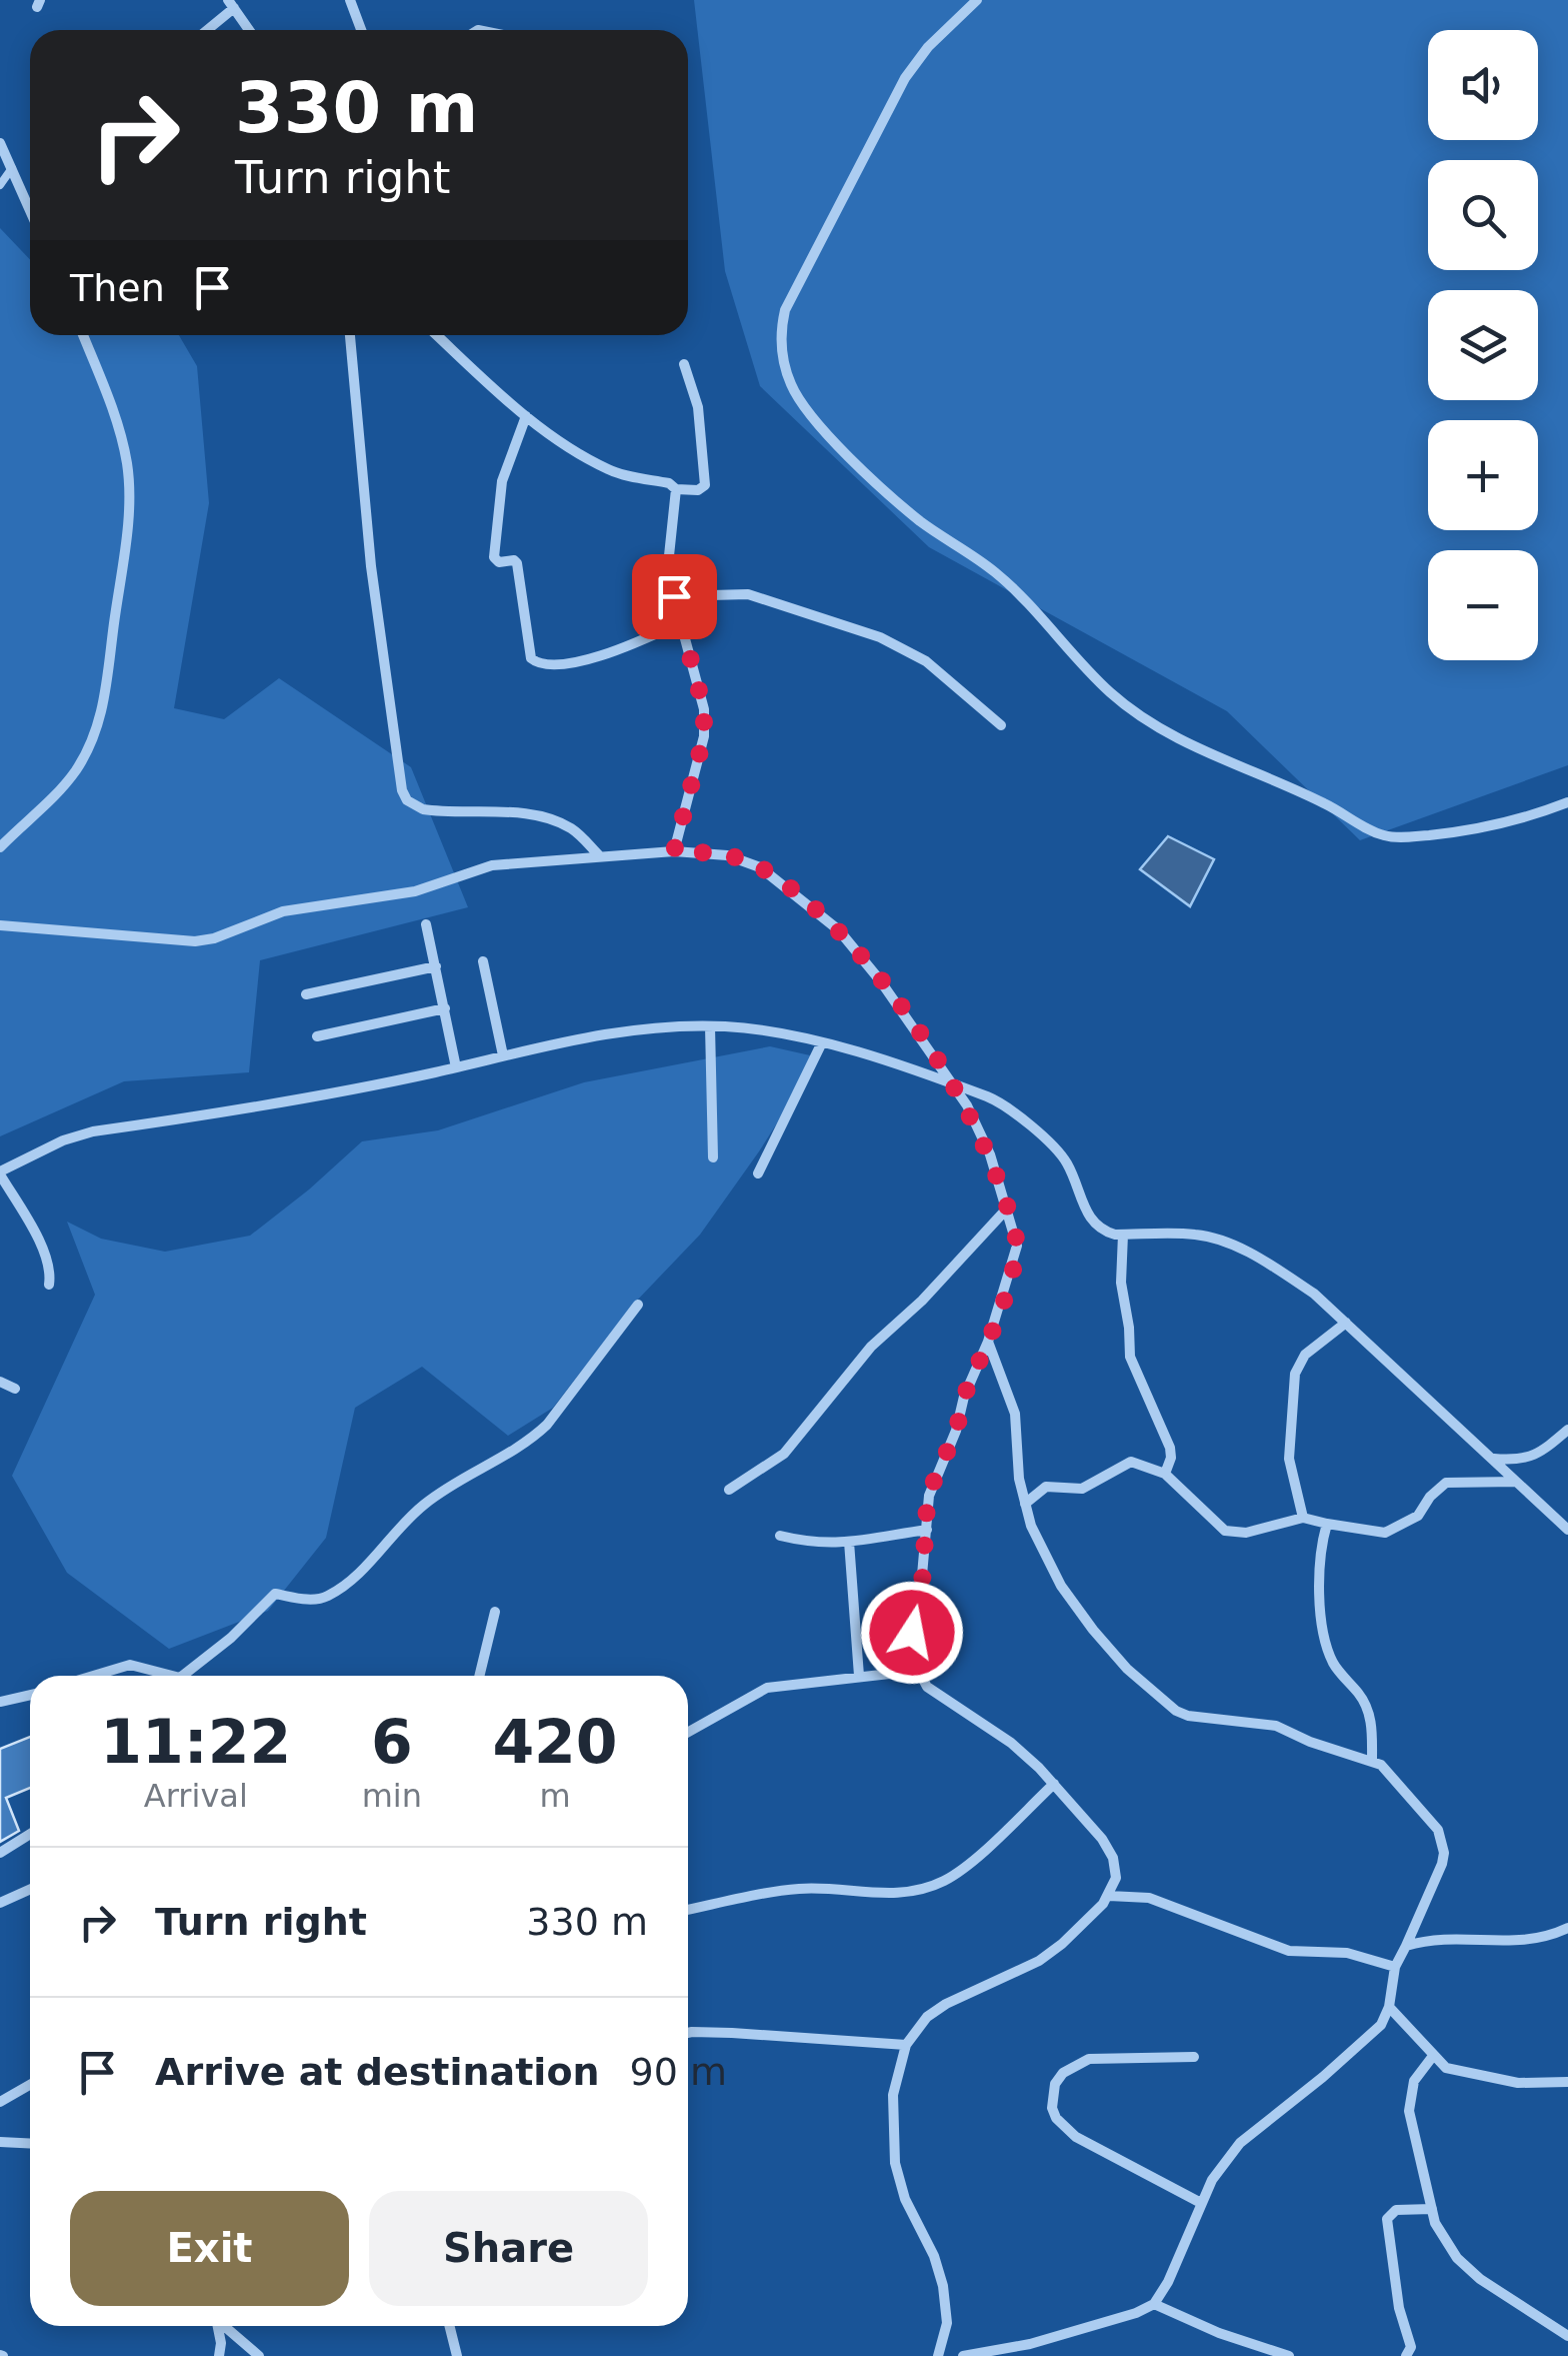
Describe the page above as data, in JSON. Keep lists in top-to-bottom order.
{
  "page": {
    "map_buttons": ["+", "−"],
    "turn": ["330 m", "Turn right"],
    "then": "Then",
    "eta": [
      "11:22",
      "Arrival",
      "6",
      "min",
      "420",
      "m"
    ],
    "list": [
      {
        "name": "Turn right",
        "value": "330 m"
      },
      {
        "name": "Arrive at destination",
        "value": "90 m"
      }
    ],
    "buttons": ["Exit", "Share"]
  }
}
